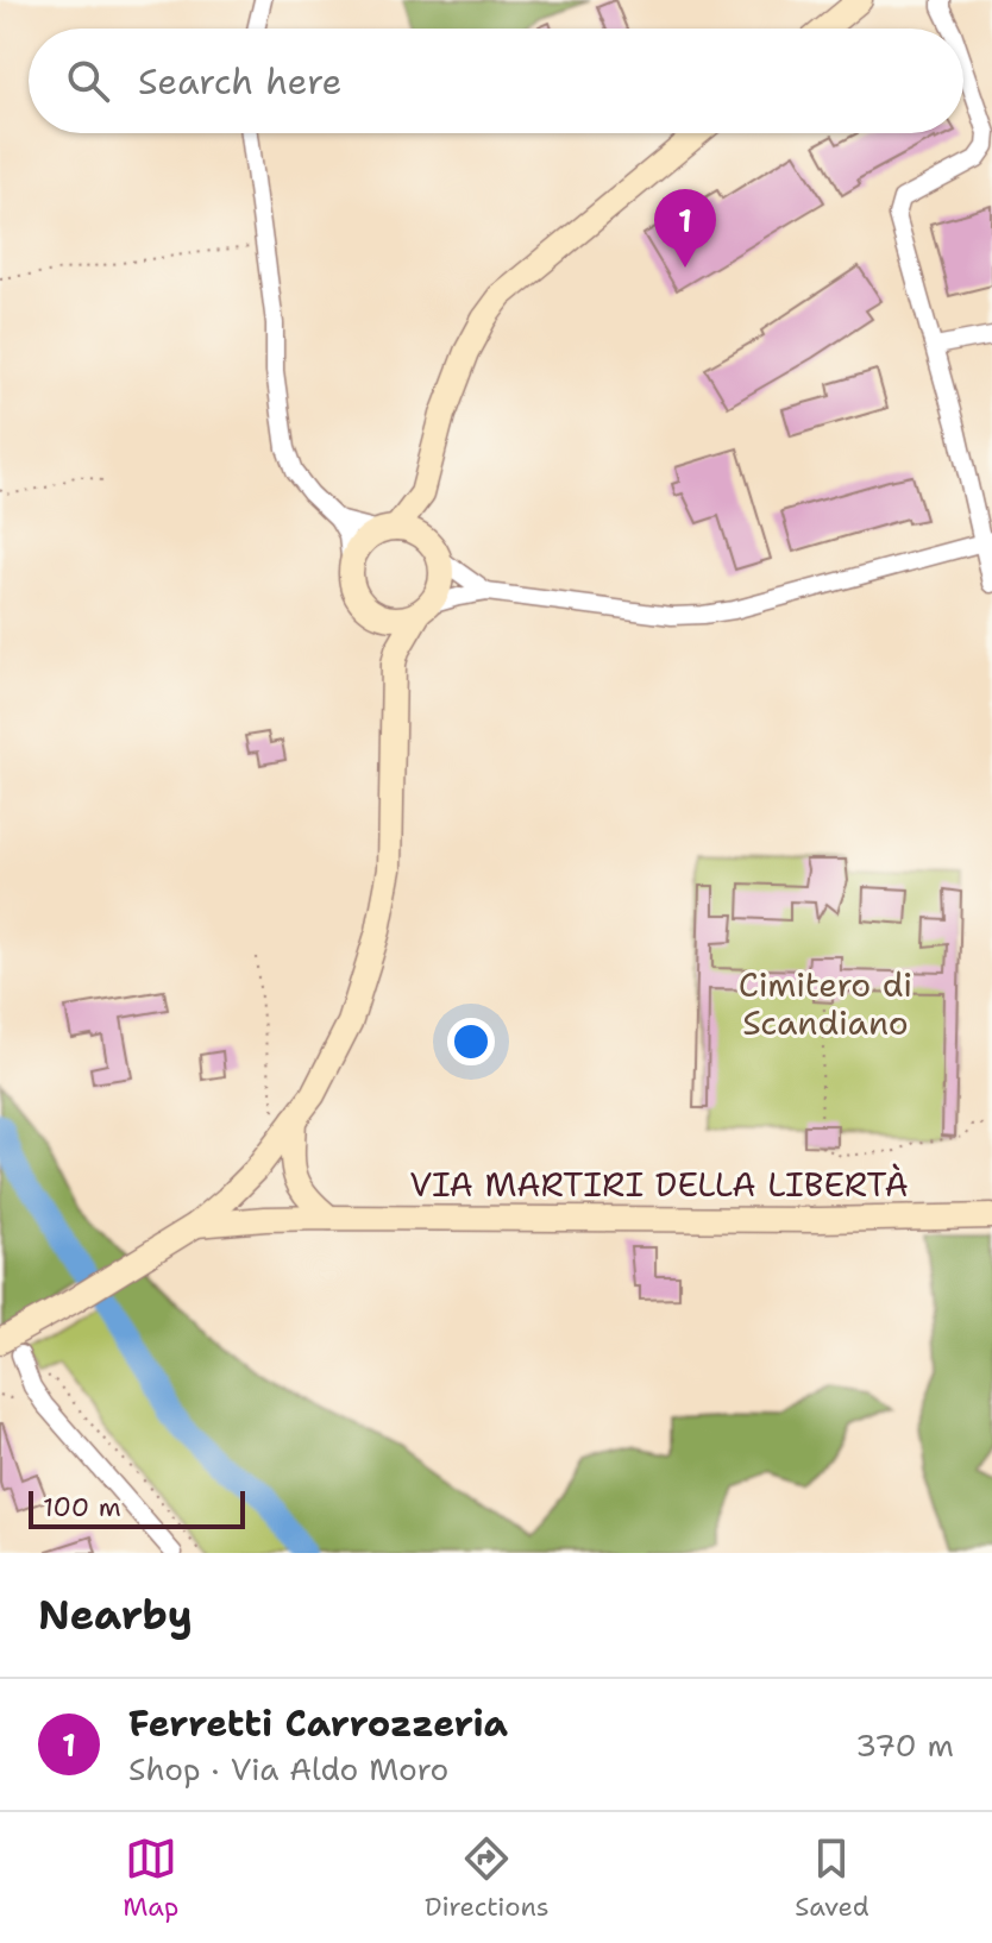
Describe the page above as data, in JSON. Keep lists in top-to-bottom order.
{
  "streets": {
    "main road": ["VIA MARTIRI DELLA LIBERTÀ"]
  },
  "parks": ["Cimitero di Scandiano"],
  "scale_bar": "100 m",
  "page": {
    "search": "Search here",
    "pins": "1",
    "scale": "100 m",
    "heading": "Nearby",
    "list": [
      {
        "mark": "1",
        "name": "Ferretti Carrozzeria",
        "note": "Shop · Via Aldo Moro",
        "value": "370 m"
      }
    ],
    "nav": ["Map", "Directions", "Saved"]
  }
}
